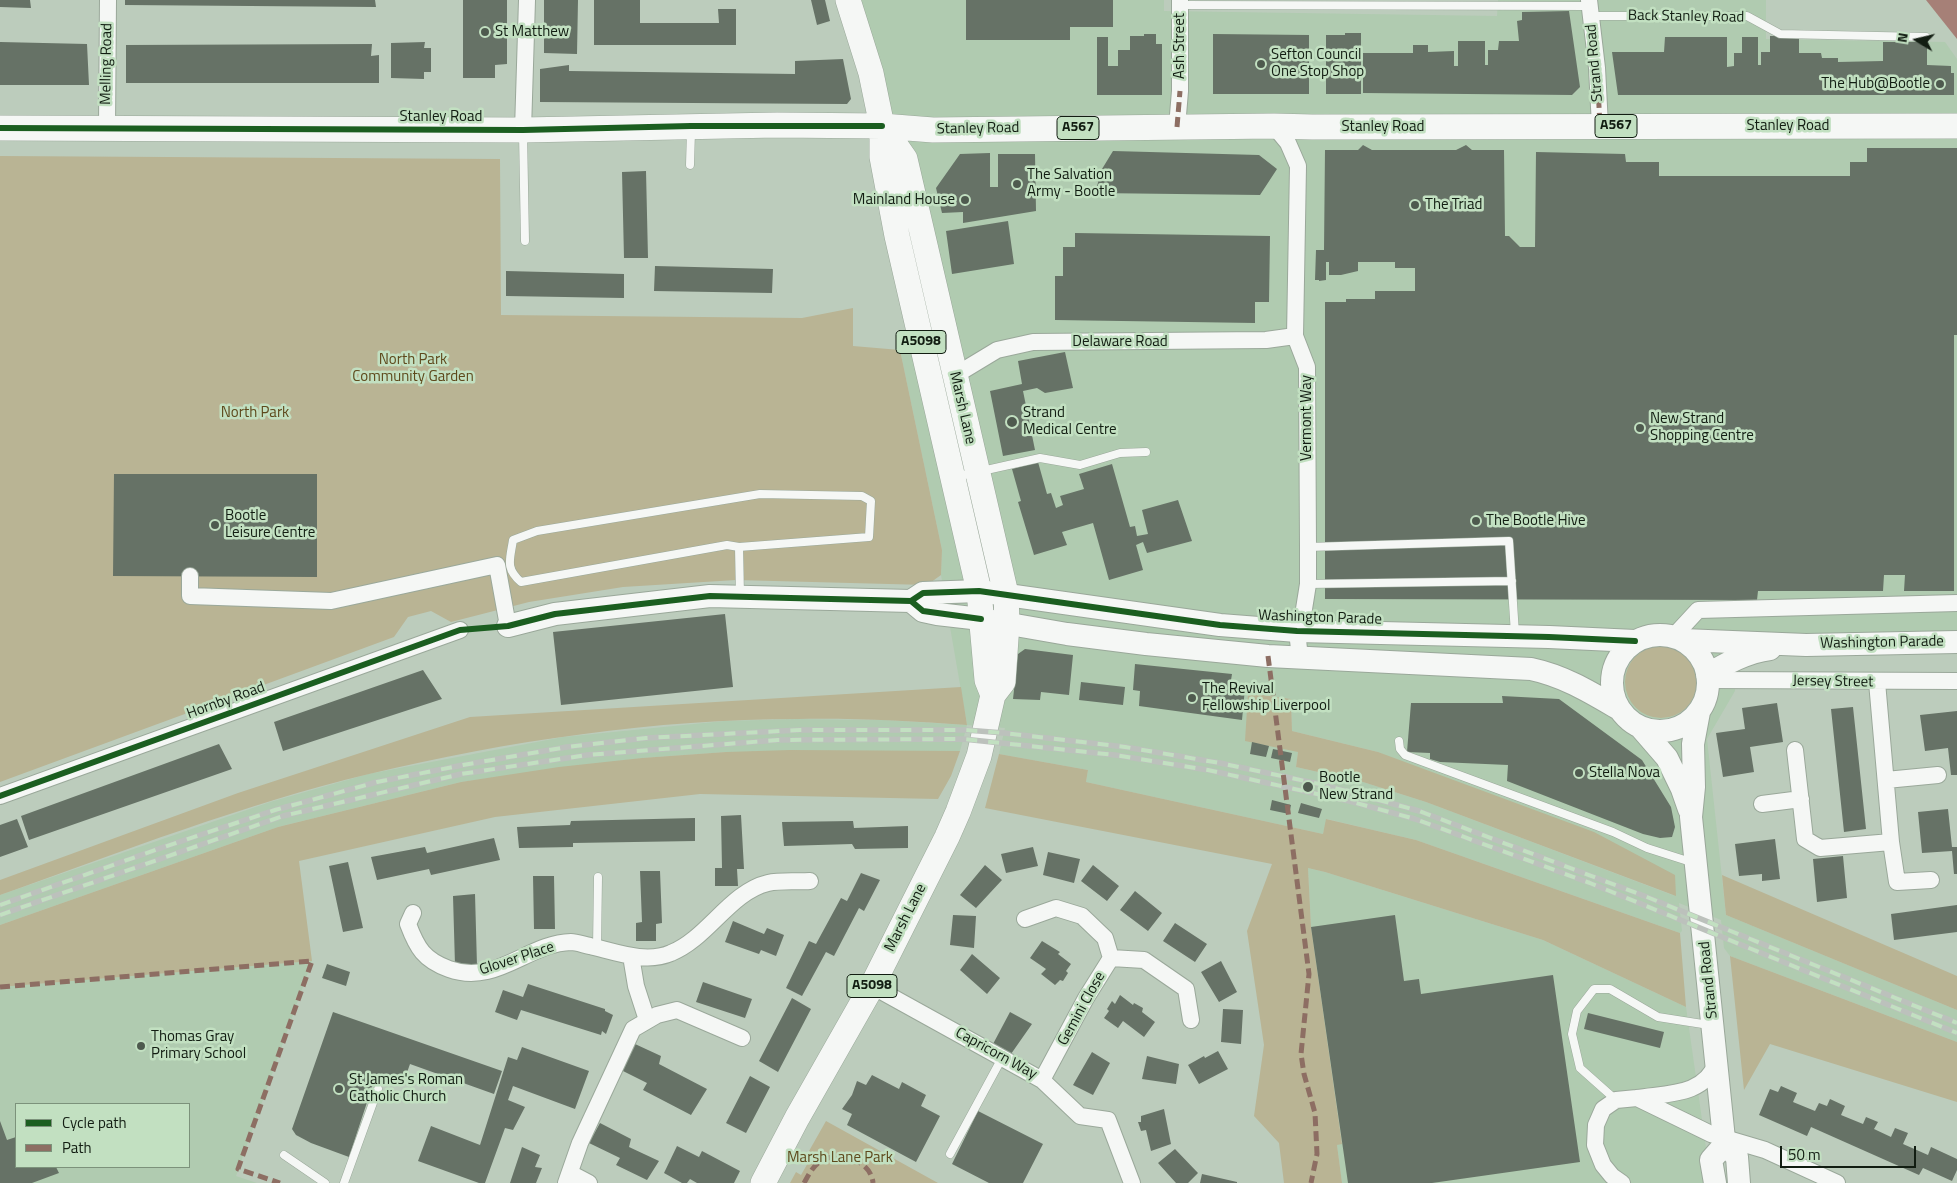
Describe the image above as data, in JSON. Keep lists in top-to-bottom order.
{
  "streets": {
    "main road": [
      "Stanley Road",
      "A567",
      "A5098",
      "Marsh Lane"
    ],
    "street": [
      "Ash Street",
      "Strand Road",
      "Melling Road",
      "Delaware Road",
      "Vermont Way",
      "Washington Parade",
      "Jersey Street",
      "Hornby Road",
      "Glover Place",
      "Gemini Close",
      "Capricorn Way"
    ],
    "lane": ["Back Stanley Road"]
  },
  "crossings": [
    ["Back Stanley Road", "Ash Street"],
    ["Back Stanley Road", "Strand Road"],
    ["Ash Street", "Stanley Road"],
    ["Strand Road", "Stanley Road"],
    ["Strand Road", "Washington Parade"],
    ["Strand Road", "Jersey Street"],
    ["Melling Road", "Stanley Road"],
    ["Stanley Road", "Marsh Lane"],
    ["Stanley Road", "Vermont Way"],
    ["Delaware Road", "Marsh Lane"],
    ["Delaware Road", "Vermont Way"],
    ["Marsh Lane", "Washington Parade"],
    ["Marsh Lane", "Capricorn Way"],
    ["Vermont Way", "Washington Parade"],
    ["Washington Parade", "Jersey Street"],
    ["Gemini Close", "Capricorn Way"]
  ],
  "parks": ["North Park Community Garden", "North Park", "Marsh Lane Park"],
  "places": [
    "St Matthew",
    "Sefton Council One Stop Shop",
    "The Hub@Bootle",
    "The Salvation Army - Bootle",
    "Mainland House",
    "The Triad",
    "Strand Medical Centre",
    "New Strand Shopping Centre",
    "The Bootle Hive",
    "Bootle Leisure Centre",
    "The Revival Fellowship Liverpool",
    "Stella Nova",
    "Bootle New Strand",
    "Thomas Gray Primary School",
    "St James's Roman Catholic Church"
  ],
  "legend": ["Cycle path", "Path"],
  "scale_bar": "50 m",
  "north": "left"
}
